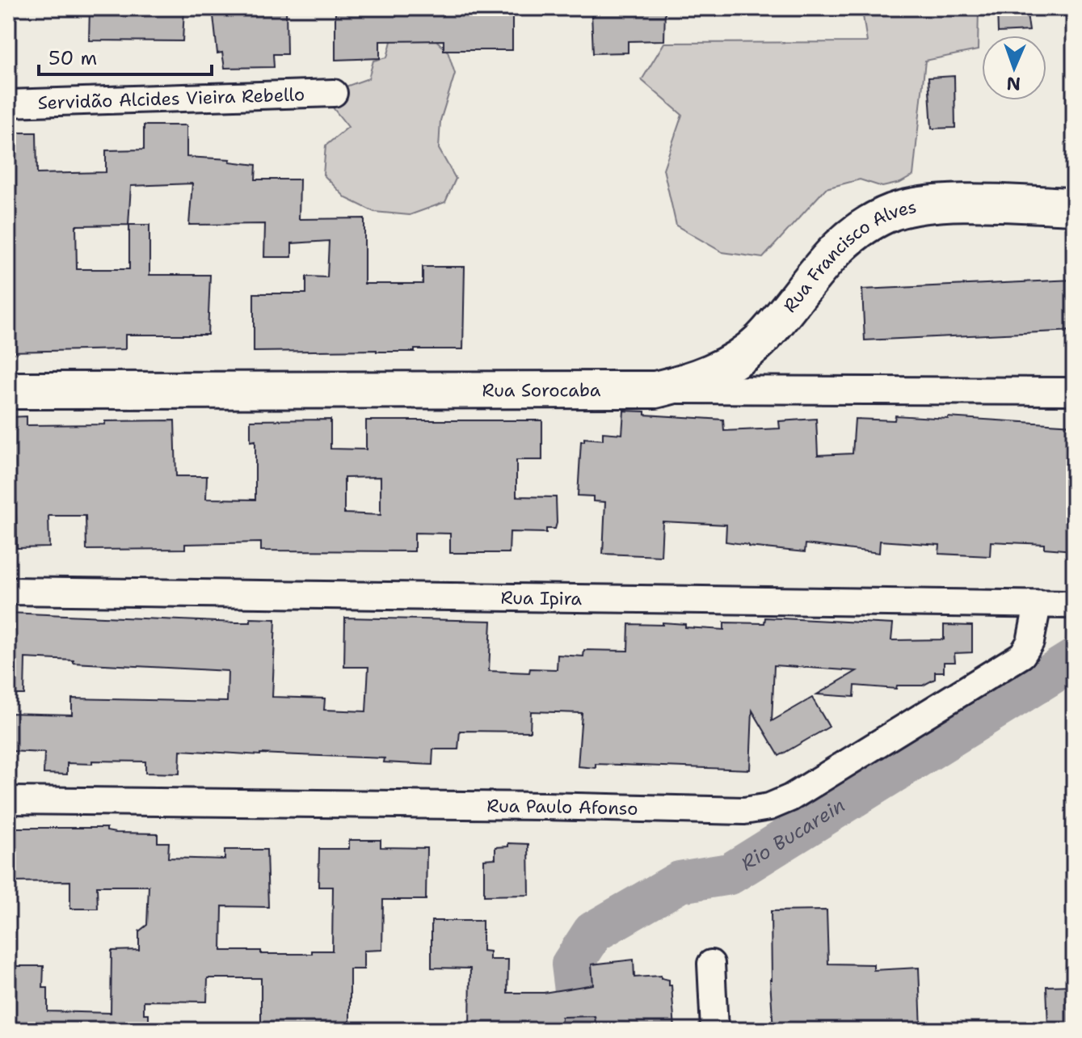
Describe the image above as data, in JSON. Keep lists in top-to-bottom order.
{
  "streets": {
    "main road": ["Rua Francisco Alves", "Rua Sorocaba"],
    "street": ["Servidão Alcides Vieira Rebello", "Rua Ipira", "Rua Paulo Afonso"]
  },
  "crossings": [
    ["Rua Francisco Alves", "Rua Sorocaba"],
    ["Rua Ipira", "Rua Paulo Afonso"]
  ],
  "water": ["Rio Bucarein"],
  "scale_bar": "50 m",
  "north": "bottom"
}
